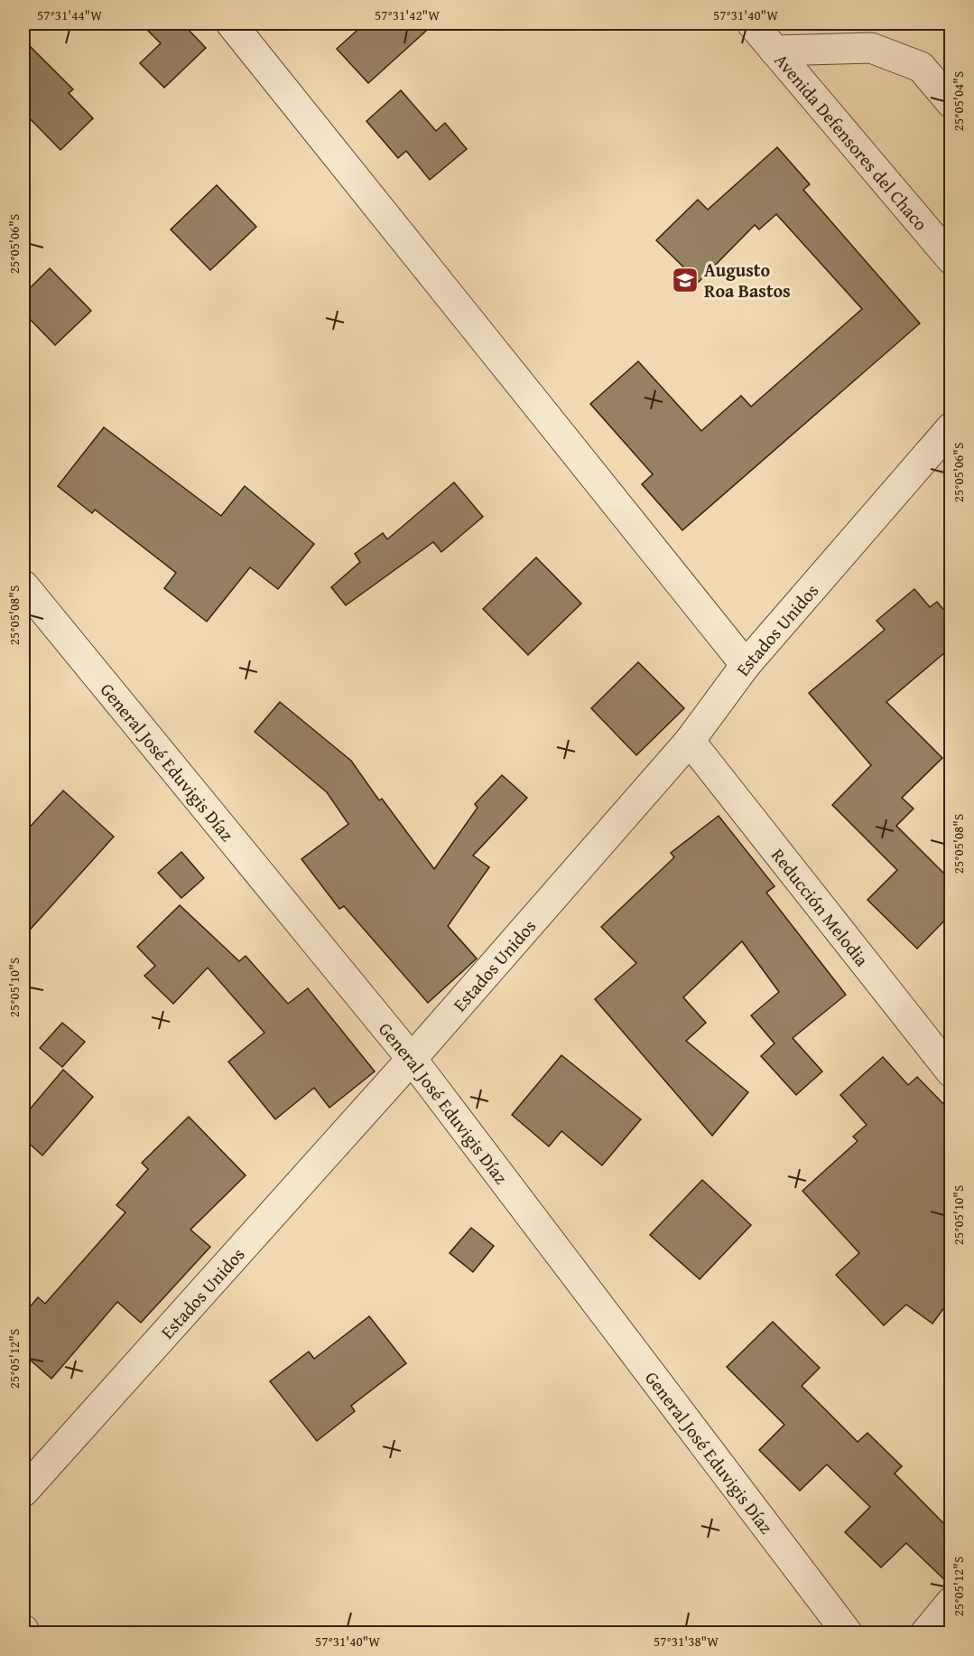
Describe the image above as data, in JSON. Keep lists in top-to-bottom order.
{
  "streets": {
    "street": [
      "Avenida Defensores del Chaco",
      "Estados Unidos",
      "General José Eduvigis Díaz",
      "Reducción Melodia"
    ]
  },
  "crossings": [
    ["Estados Unidos", "General José Eduvigis Díaz"],
    ["Estados Unidos", "Reducción Melodia"]
  ],
  "places": {
    "school or university": ["Augusto Roa Bastos"]
  },
  "coordinates": [
    "57°31'44\"W",
    "57°31'42\"W",
    "57°31'40\"W",
    "25°05'04\"S",
    "25°05'06\"S",
    "25°05'08\"S",
    "25°05'10\"S",
    "25°05'12\"S",
    "57°31'38\"W"
  ]
}
